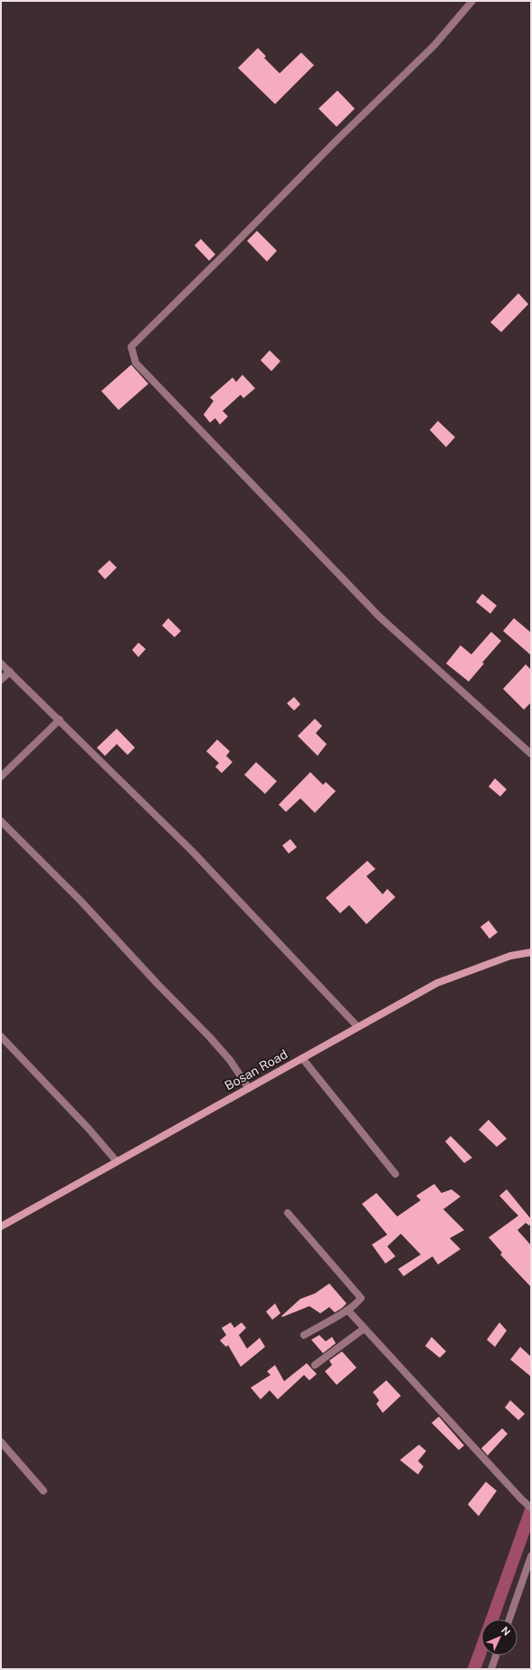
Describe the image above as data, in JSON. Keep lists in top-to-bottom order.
{
  "streets": {
    "main road": ["Bosan Road"]
  },
  "north": "top right"
}
